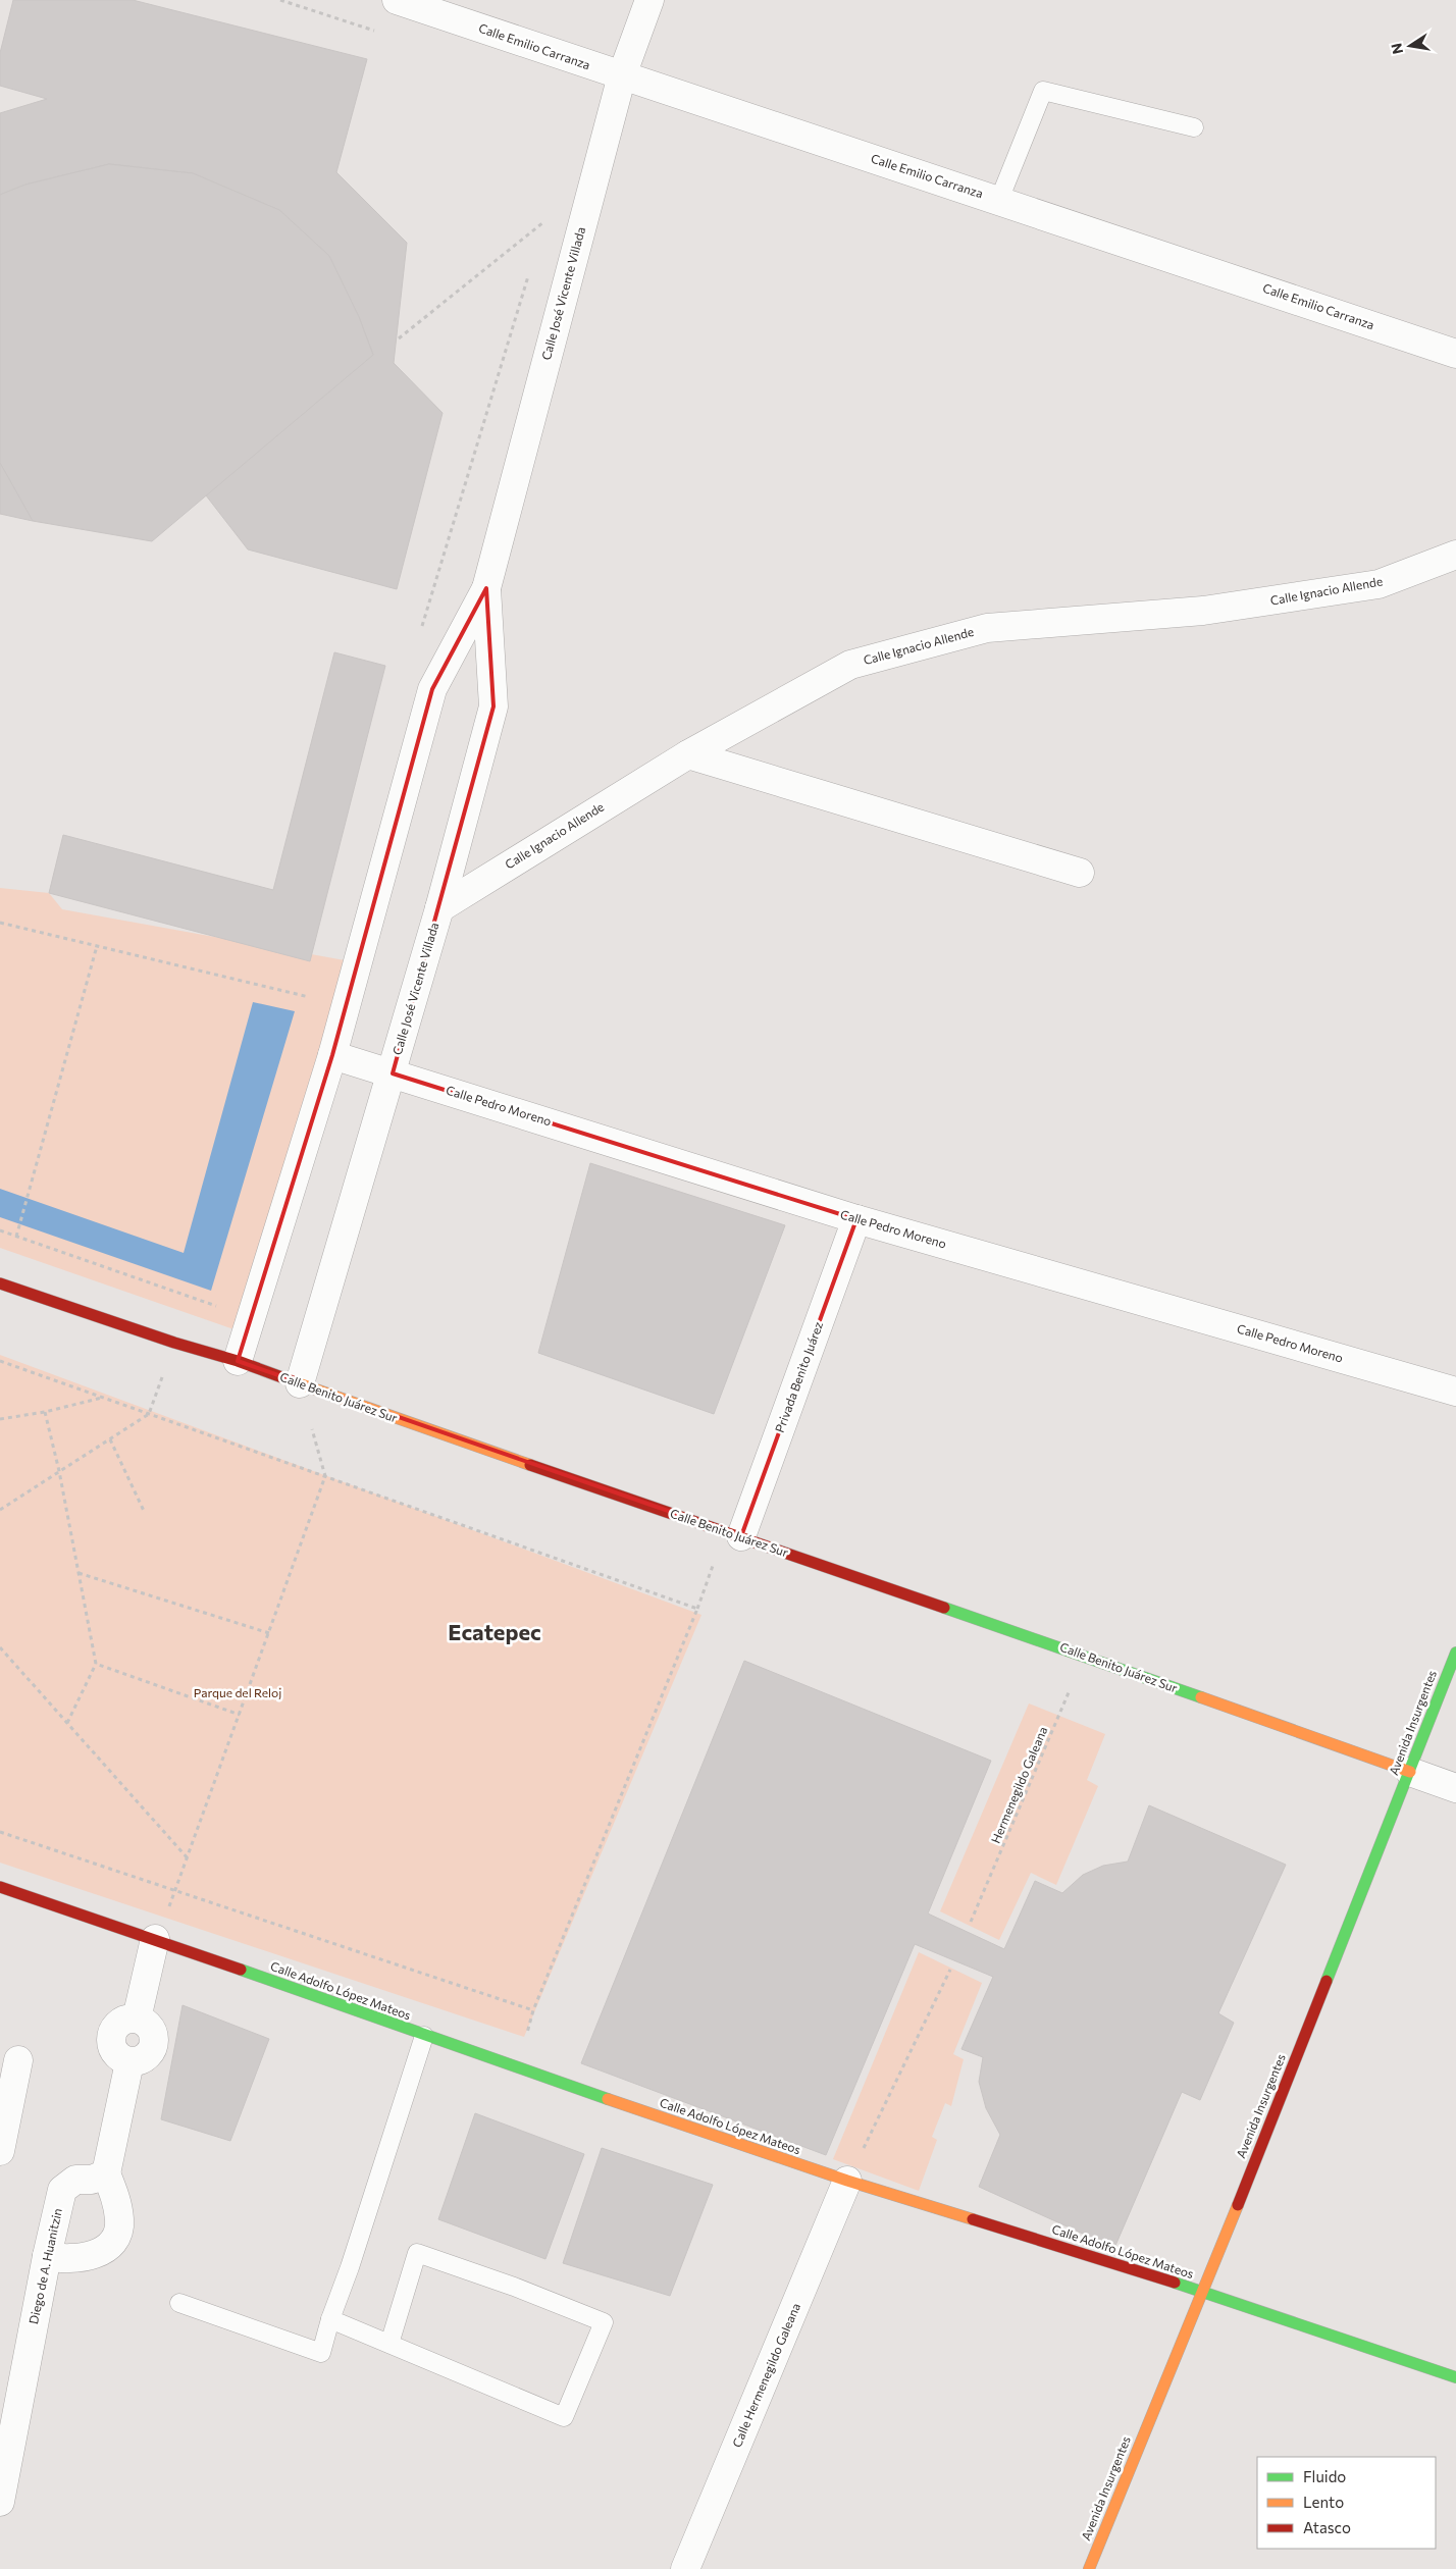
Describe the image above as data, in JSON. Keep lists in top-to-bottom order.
{
  "streets": {
    "street": [
      "Calle Emilio Carranza",
      "Calle José Vicente Villada",
      "Calle Ignacio Allende",
      "Calle Pedro Moreno",
      "Privada Benito Juárez",
      "Calle Benito Juárez Sur",
      "Avenida Insurgentes",
      "Calle Adolfo López Mateos",
      "Diego de A. Huanitzin",
      "Calle Hermenegildo Galeana"
    ],
    "path": ["Hermenegildo Galeana"]
  },
  "crossings": [
    ["Calle Emilio Carranza", "Calle José Vicente Villada"],
    ["Calle José Vicente Villada", "Calle Ignacio Allende"],
    ["Calle José Vicente Villada", "Calle Pedro Moreno"],
    ["Calle José Vicente Villada", "Calle Benito Juárez Sur"],
    ["Calle Pedro Moreno", "Privada Benito Juárez"],
    ["Privada Benito Juárez", "Calle Benito Juárez Sur"],
    ["Calle Benito Juárez Sur", "Avenida Insurgentes"],
    ["Calle Benito Juárez Sur", "Hermenegildo Galeana"],
    ["Avenida Insurgentes", "Calle Adolfo López Mateos"],
    ["Calle Adolfo López Mateos", "Calle Hermenegildo Galeana"]
  ],
  "districts": ["Ecatepec"],
  "parks": ["Parque del Reloj"],
  "legend": ["Fluido", "Lento", "Atasco"],
  "north": "left"
}
